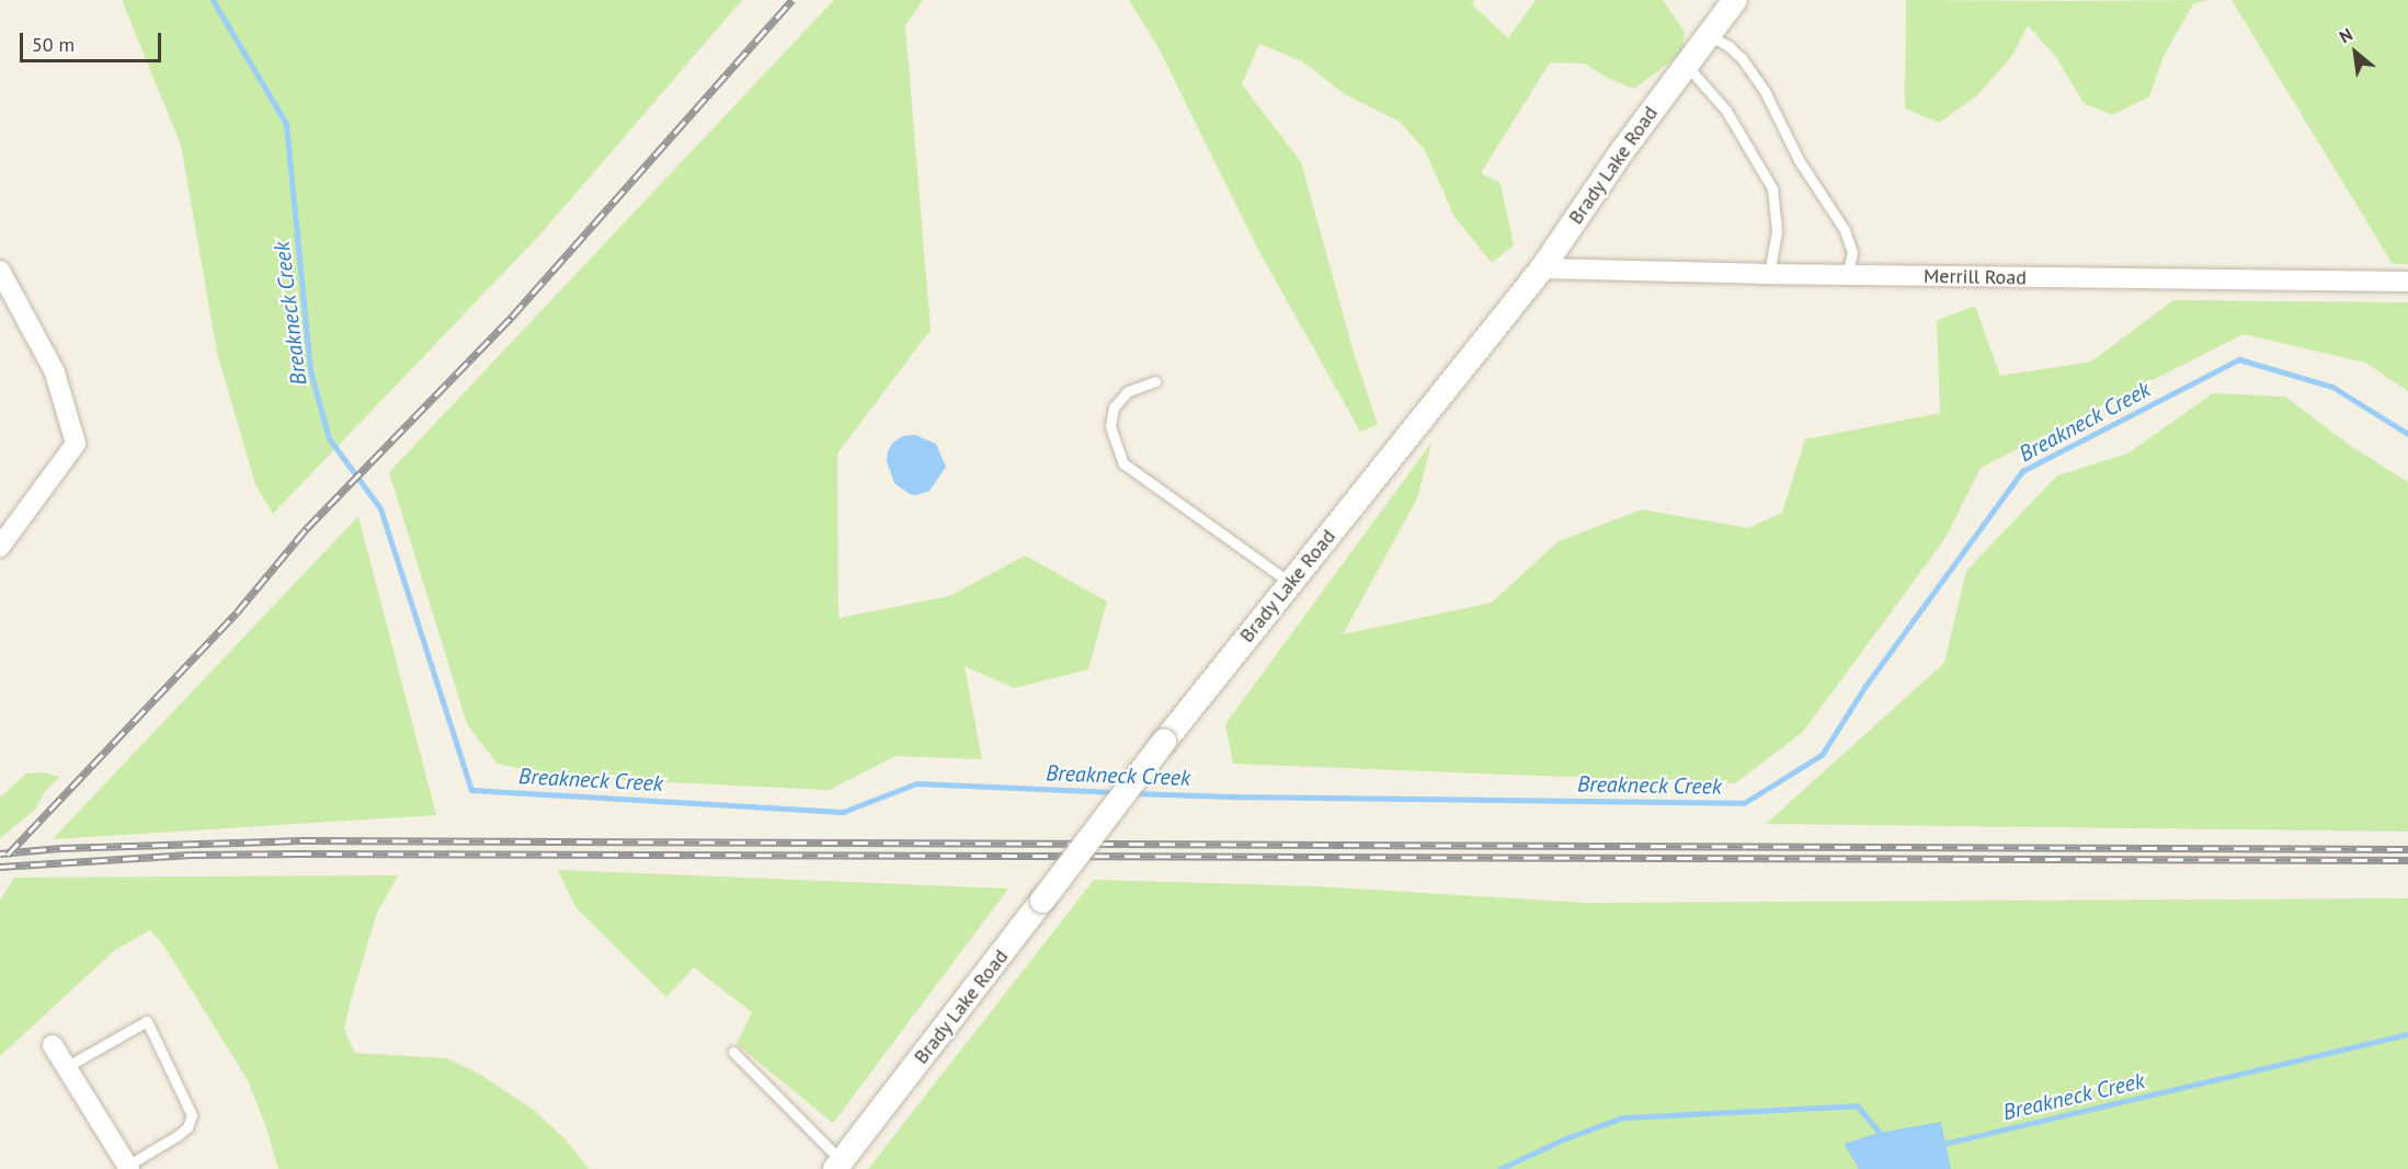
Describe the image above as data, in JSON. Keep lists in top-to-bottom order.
{
  "streets": {
    "street": ["Brady Lake Road", "Merrill Road"]
  },
  "crossings": [
    ["Brady Lake Road", "Merrill Road"]
  ],
  "water": ["Breakneck Creek"],
  "scale_bar": "50 m",
  "north": "top left"
}
